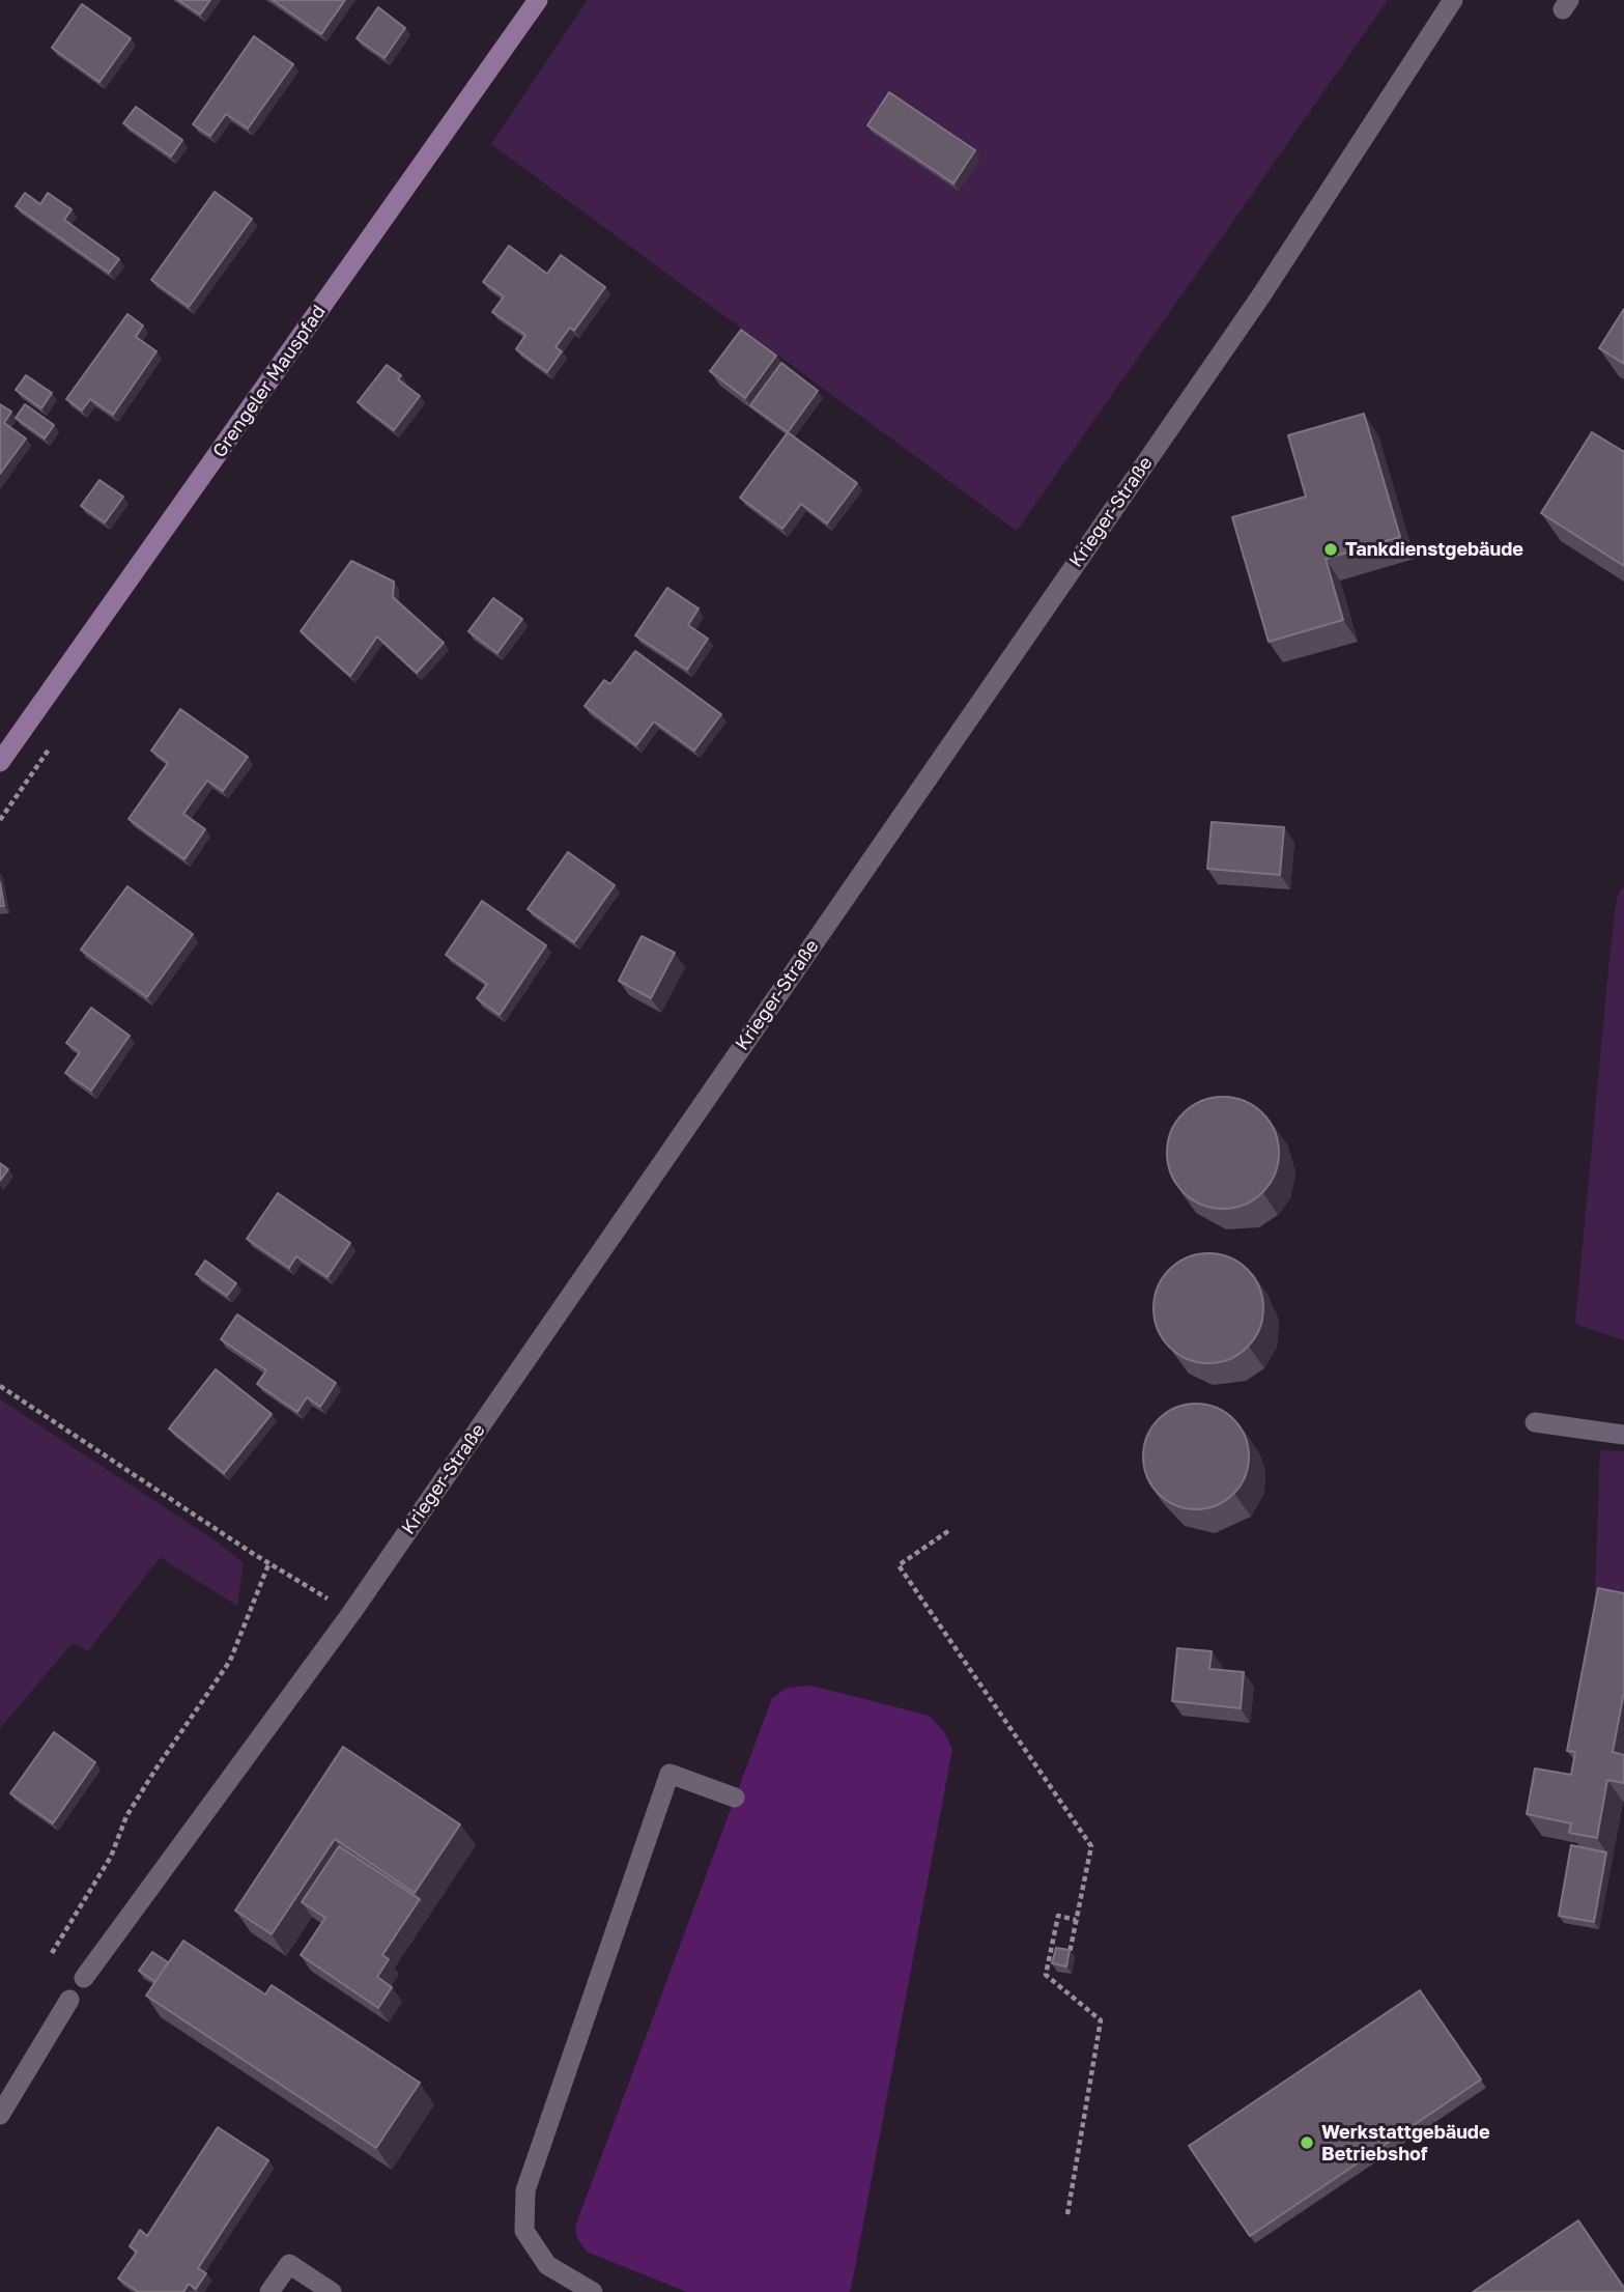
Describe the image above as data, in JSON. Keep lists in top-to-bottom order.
{
  "streets": {
    "main road": ["Grengeler Mauspfad"],
    "street": ["Krieger-Straße"]
  },
  "places": ["Tankdienstgebäude", "Werkstattgebäude Betriebshof"]
}
